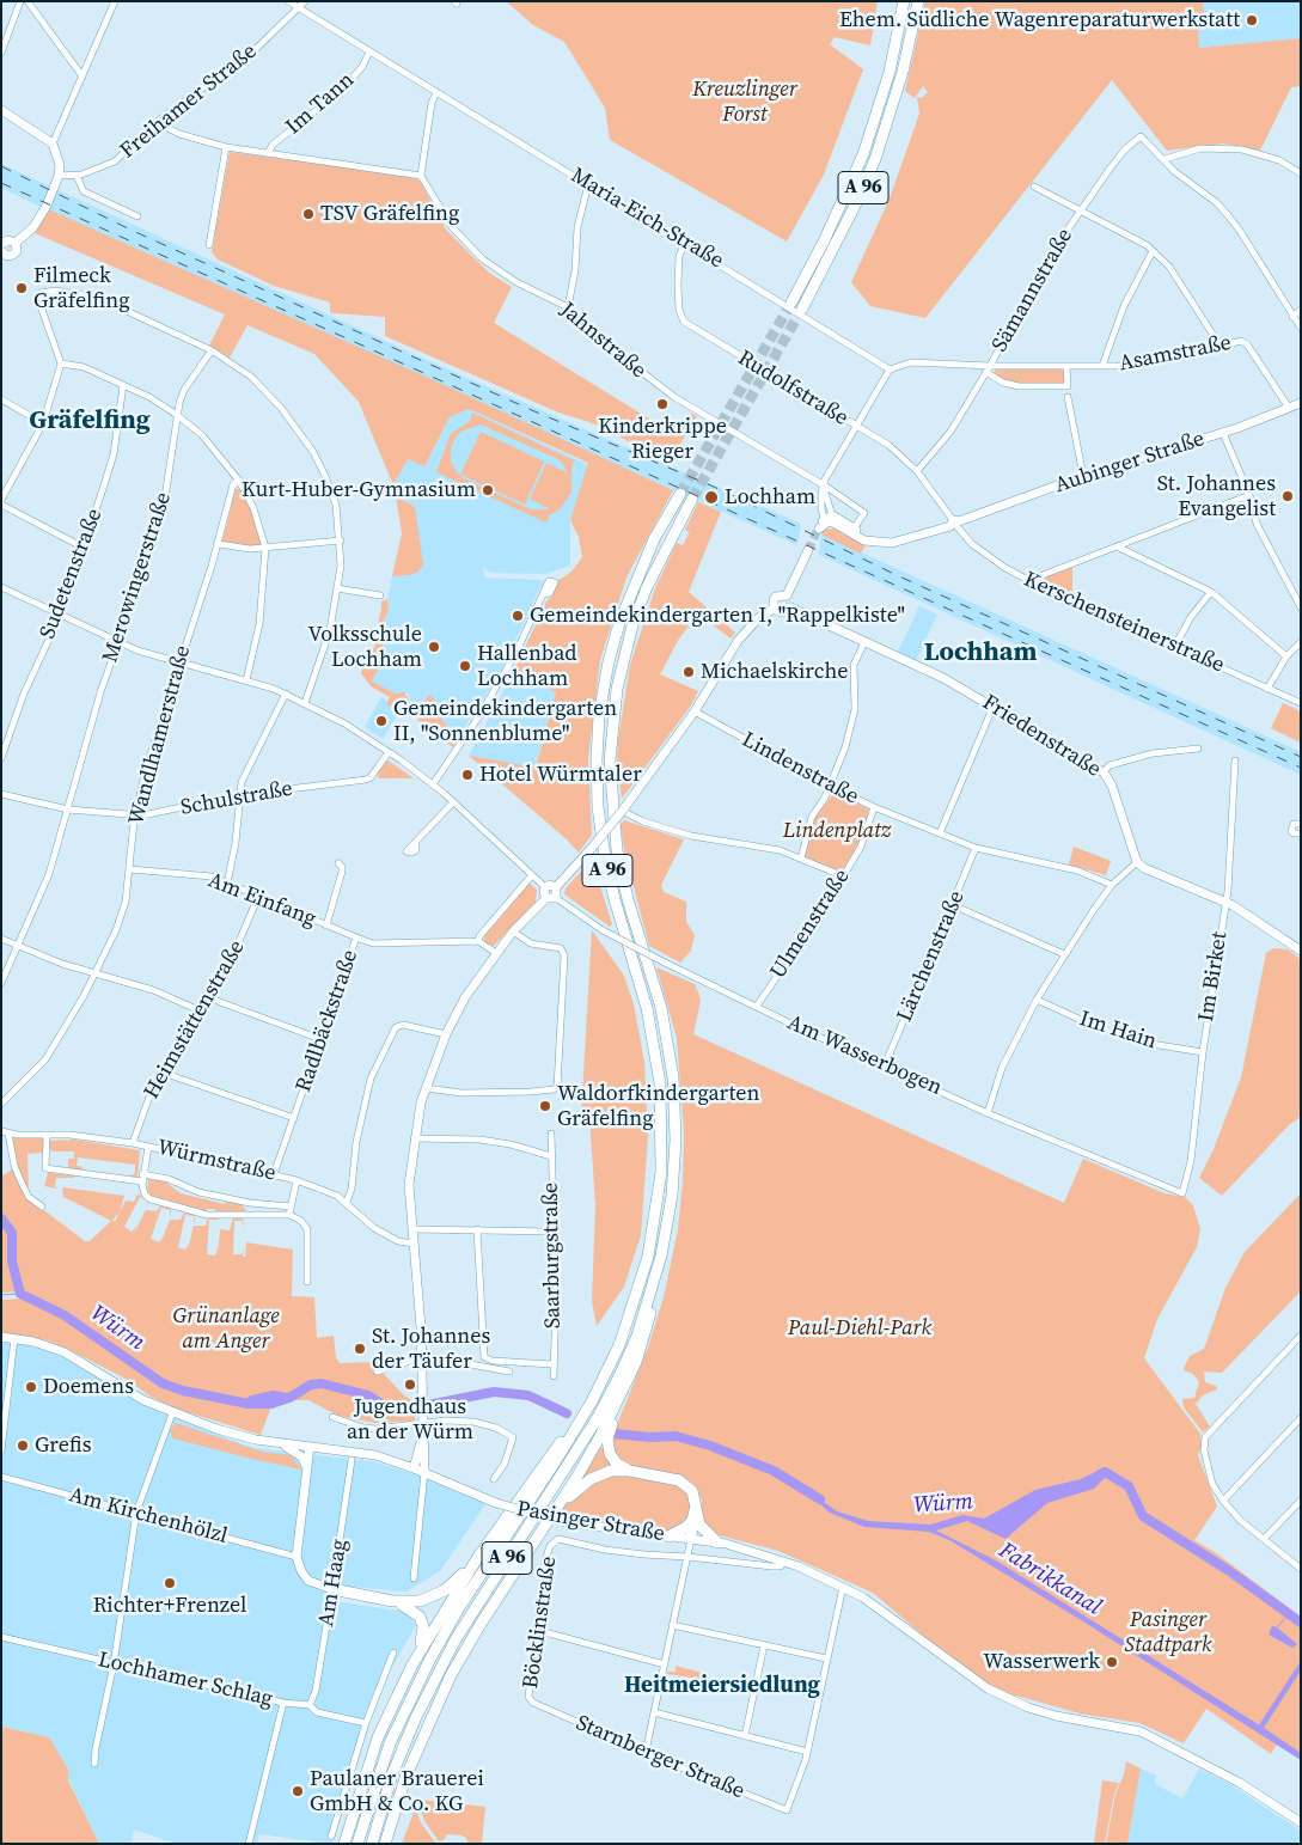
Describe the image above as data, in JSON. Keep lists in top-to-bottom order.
{
  "streets": {
    "highway": ["A 96"],
    "street": [
      "Freihamer Straße",
      "Im Tann",
      "Maria-Eich-Straße",
      "Sämannstraße",
      "Jahnstraße",
      "Asamstraße",
      "Rudolfstraße",
      "Aubinger Straße",
      "Sudetenstraße",
      "Merowingerstraße",
      "Kerschensteinerstraße",
      "Wandlhamerstraße",
      "Friedenstraße",
      "Lindenstraße",
      "Schulstraße",
      "Am Einfang",
      "Ulmenstraße",
      "Lärchenstraße",
      "Im Birket",
      "Heimstättenstraße",
      "Radlbäckstraße",
      "Im Hain",
      "Am Wasserbogen",
      "Würmstraße",
      "Saarburgstraße",
      "Am Kirchenhölzl",
      "Pasinger Straße",
      "Am Haag",
      "Böcklinstraße",
      "Lochhamer Schlag",
      "Starnberger Straße"
    ]
  },
  "crossings": [
    ["Freihamer Straße", "Maria-Eich-Straße"],
    ["Im Tann", "Maria-Eich-Straße"],
    ["Maria-Eich-Straße", "Sämannstraße"],
    ["Maria-Eich-Straße", "Rudolfstraße"],
    ["Sämannstraße", "Asamstraße"],
    ["Asamstraße", "Aubinger Straße"],
    ["Rudolfstraße", "Aubinger Straße"],
    ["Rudolfstraße", "Kerschensteinerstraße"],
    ["Aubinger Straße", "Kerschensteinerstraße"],
    ["Merowingerstraße", "Schulstraße"],
    ["Wandlhamerstraße", "Schulstraße"],
    ["Wandlhamerstraße", "Am Einfang"],
    ["Lindenstraße", "Ulmenstraße"],
    ["Lindenstraße", "Lärchenstraße"],
    ["Am Einfang", "Heimstättenstraße"],
    ["Am Einfang", "Radlbäckstraße"],
    ["Ulmenstraße", "Am Wasserbogen"],
    ["Lärchenstraße", "Am Wasserbogen"],
    ["Im Birket", "Im Hain"],
    ["Im Birket", "Am Wasserbogen"],
    ["Heimstättenstraße", "Würmstraße"],
    ["Radlbäckstraße", "Würmstraße"],
    ["Am Haag", "Lochhamer Schlag"],
    ["Böcklinstraße", "Starnberger Straße"]
  ],
  "districts": ["Gräfelfing", "Lochham", "Heitmeiersiedlung"],
  "water": ["Würm", "Fabrikkanal"],
  "parks": [
    "Kreuzlinger Forst",
    "Lindenplatz",
    "Grünanlage am Anger",
    "Paul-Diehl-Park",
    "Pasinger Stadtpark"
  ],
  "places": [
    "Ehem. Südliche Wagenreparaturwerkstatt",
    "TSV Gräfelfing",
    "Filmeck Gräfelfing",
    "Kinderkrippe Rieger",
    "Kurt-Huber-Gymnasium",
    "St. Johannes Evangelist",
    "Lochham",
    "Gemeindekindergarten I, \"Rappelkiste\"",
    "Volksschule Lochham",
    "Hallenbad Lochham",
    "Michaelskirche",
    "Gemeindekindergarten II, \"Sonnenblume\"",
    "Hotel Würmtaler",
    "Waldorfkindergarten Gräfelfing",
    "St. Johannes der Täufer",
    "Jugendhaus an der Würm",
    "Doemens",
    "Grefis",
    "Richter+Frenzel",
    "Wasserwerk",
    "Paulaner Brauerei GmbH & Co. KG"
  ]
}
